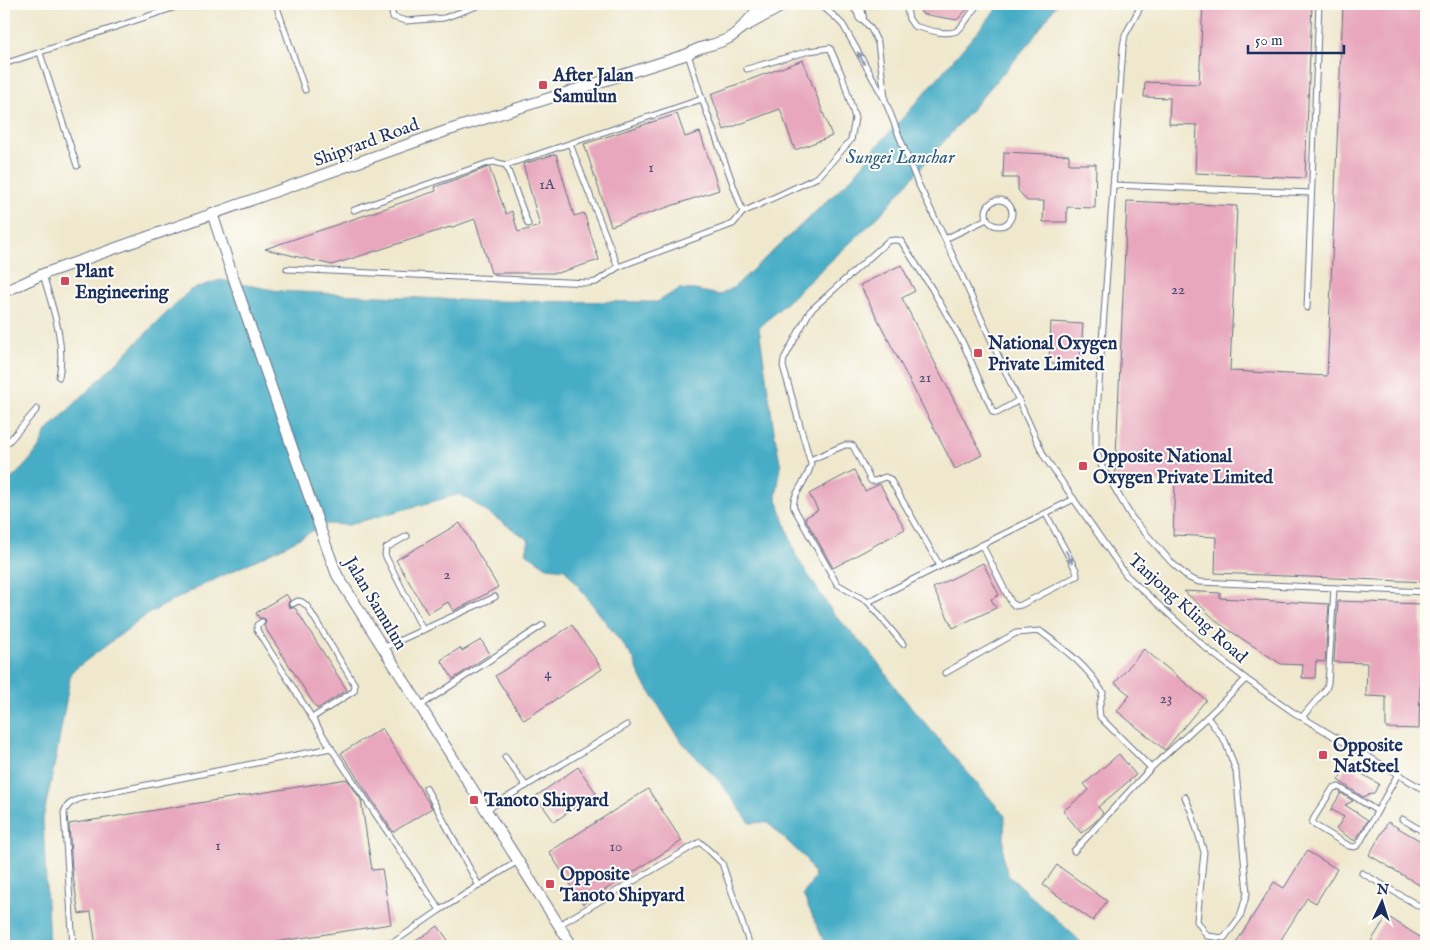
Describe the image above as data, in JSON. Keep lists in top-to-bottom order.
{
  "streets": {
    "street": ["Shipyard Road", "Jalan Samulun"],
    "lane": ["Tanjong Kling Road"]
  },
  "crossings": [
    ["Shipyard Road", "Jalan Samulun"]
  ],
  "water": ["Sungei Lanchar"],
  "places": {
    "transit": [
      "After Jalan Samulun",
      "Plant Engineering",
      "National Oxygen Private Limited",
      "Opposite National Oxygen Private Limited",
      "Opposite NatSteel",
      "Tanoto Shipyard",
      "Opposite Tanoto Shipyard"
    ]
  },
  "house_numbers": [
    "1",
    "1A",
    "22",
    "21",
    "2",
    "4",
    "23",
    "1",
    "10"
  ],
  "scale_bar": "50 m",
  "north": "top"
}
